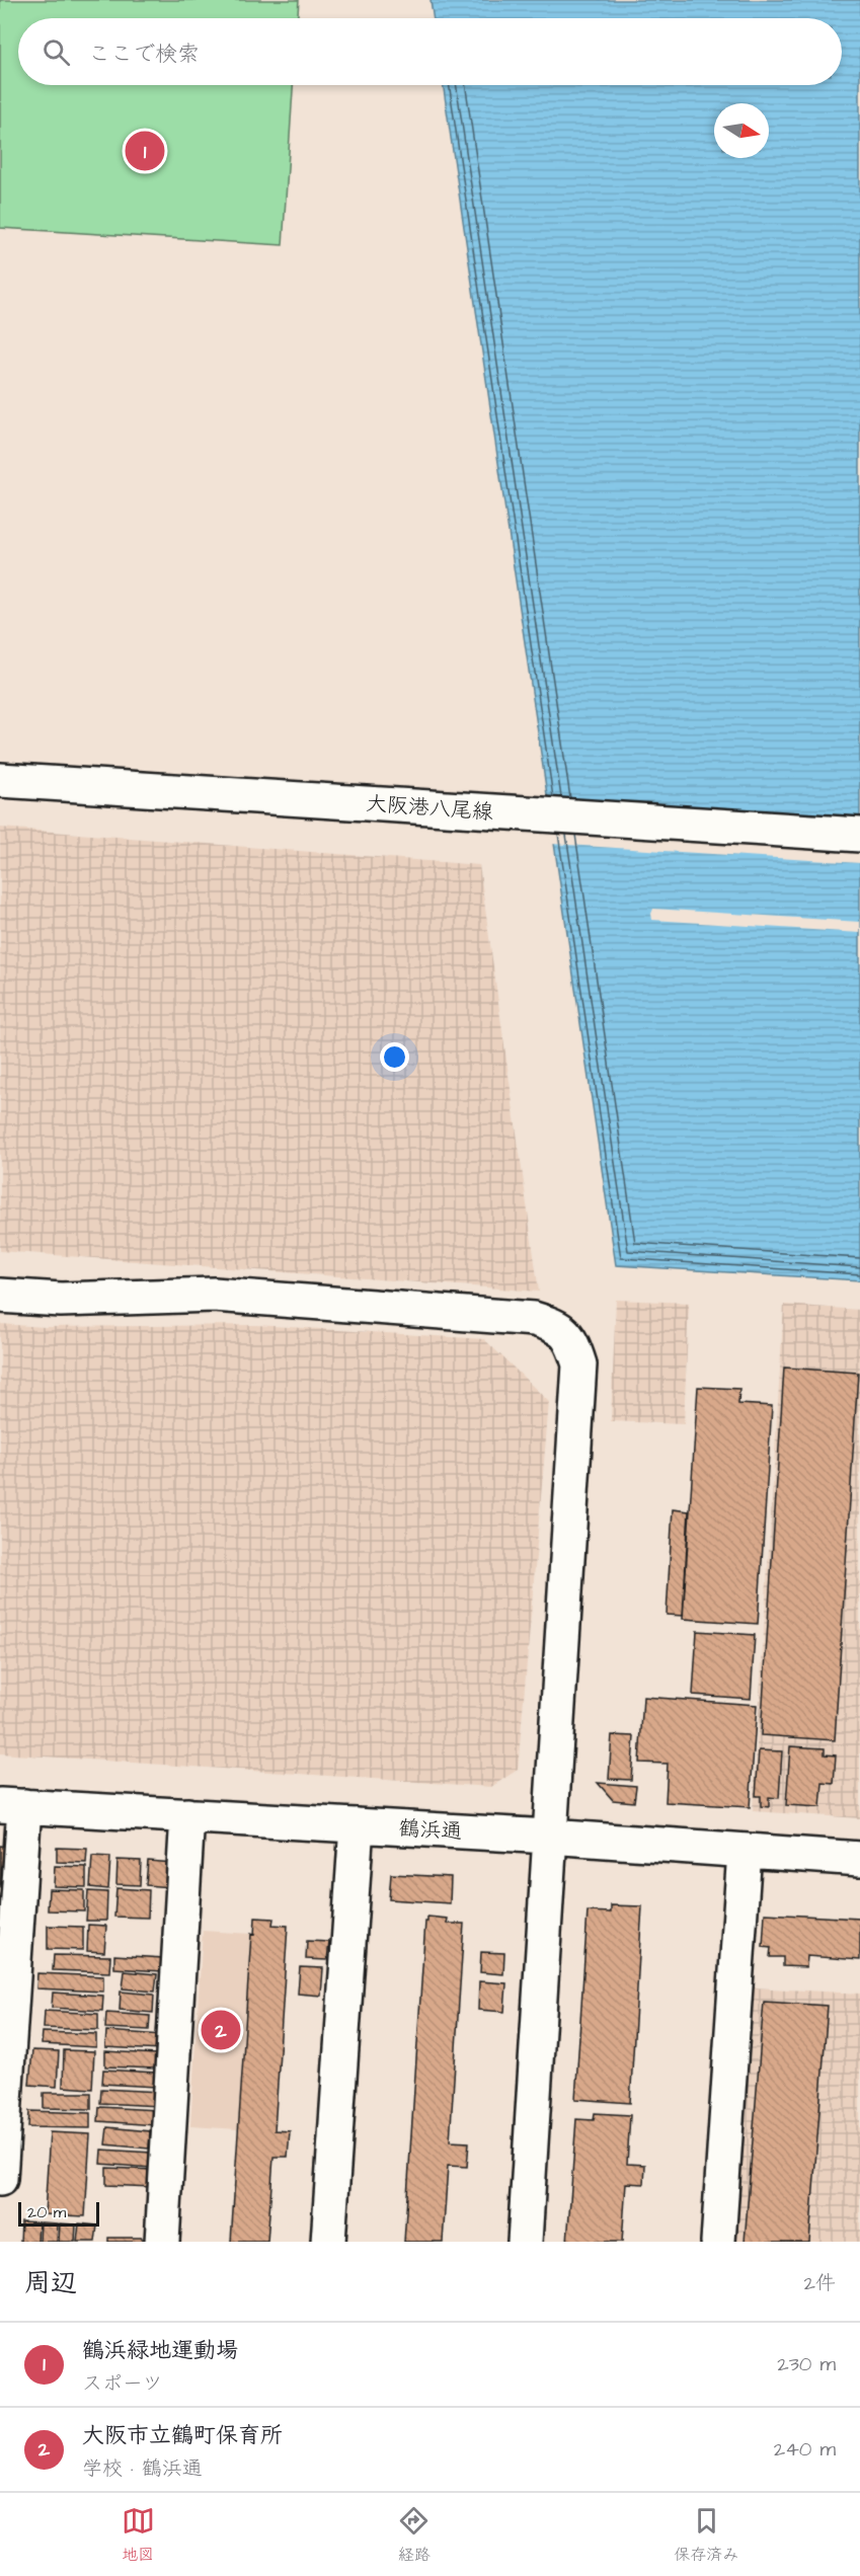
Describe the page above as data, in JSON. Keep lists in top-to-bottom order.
{
  "streets": {
    "street": ["大阪港八尾線", "鶴浜通"]
  },
  "scale_bar": "20 m",
  "north": "right",
  "page": {
    "search": "ここで検索",
    "pins": ["1", "2"],
    "scale": "20 m",
    "heading": ["周辺", "2件"],
    "list": [
      {
        "mark": "1",
        "name": "鶴浜緑地運動場",
        "note": "スポーツ",
        "value": "230 m"
      },
      {
        "mark": "2",
        "name": "大阪市立鶴町保育所",
        "note": "学校 · 鶴浜通",
        "value": "240 m"
      }
    ],
    "nav": ["地図", "経路", "保存済み"]
  }
}
